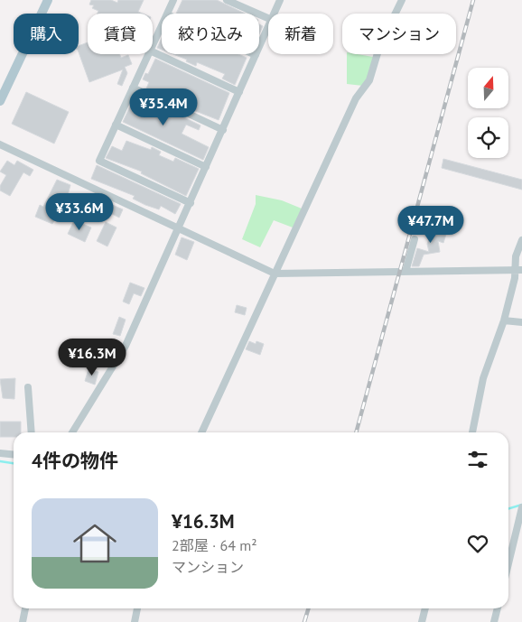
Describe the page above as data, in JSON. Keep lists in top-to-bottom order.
{
  "north": "top",
  "page": {
    "chip": [
      "購入",
      "賃貸",
      "絞り込み",
      "新着",
      "マンション"
    ],
    "price": [
      "¥35.4M",
      "¥33.6M",
      "¥47.7M",
      "¥16.3M"
    ],
    "heading": "4件の物件",
    "list": [
      {
        "name": "¥16.3M",
        "note": "2部屋 · 64 m² · マンション"
      }
    ]
  }
}
